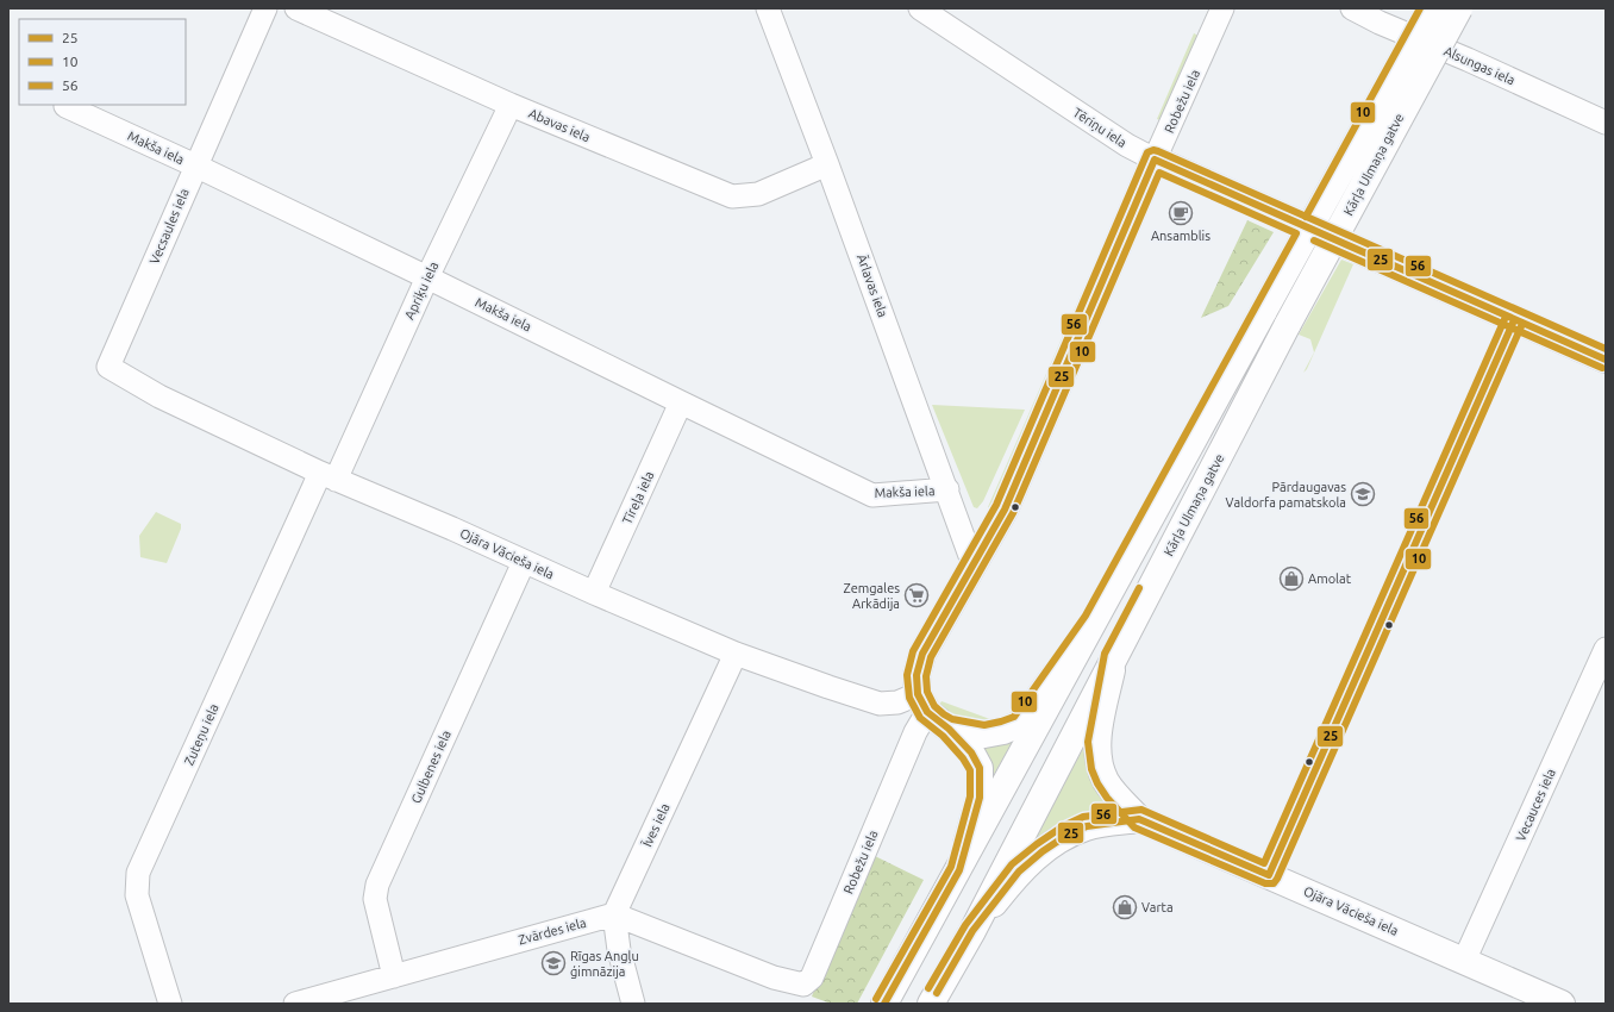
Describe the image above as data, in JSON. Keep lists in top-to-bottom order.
{
  "streets": {
    "main road": [
      "Robežu iela",
      "Tēriņu iela",
      "Kārļa Ulmaņa gatve",
      "Ojāra Vācieša iela"
    ],
    "street": [
      "Alsungas iela",
      "Abavas iela",
      "Makša iela",
      "Vecsaules iela",
      "Ārlavas iela",
      "Apriķu iela",
      "Tīreļa iela",
      "Zuteņu iela",
      "Gulbenes iela",
      "Vecauces iela",
      "Īves iela",
      "Zvārdes iela"
    ]
  },
  "crossings": [
    ["Robežu iela", "Tēriņu iela"],
    ["Robežu iela", "Ārlavas iela"],
    ["Robežu iela", "Ojāra Vācieša iela"],
    ["Robežu iela", "Īves iela"],
    ["Robežu iela", "Zvārdes iela"],
    ["Abavas iela", "Ārlavas iela"],
    ["Abavas iela", "Apriķu iela"],
    ["Makša iela", "Vecsaules iela"],
    ["Makša iela", "Ārlavas iela"],
    ["Makša iela", "Apriķu iela"],
    ["Makša iela", "Tīreļa iela"],
    ["Kārļa Ulmaņa gatve", "Ojāra Vācieša iela"],
    ["Vecsaules iela", "Ojāra Vācieša iela"],
    ["Apriķu iela", "Ojāra Vācieša iela"],
    ["Apriķu iela", "Zuteņu iela"],
    ["Tīreļa iela", "Ojāra Vācieša iela"],
    ["Ojāra Vācieša iela", "Zuteņu iela"],
    ["Ojāra Vācieša iela", "Gulbenes iela"],
    ["Ojāra Vācieša iela", "Vecauces iela"],
    ["Ojāra Vācieša iela", "Īves iela"],
    ["Gulbenes iela", "Zvārdes iela"],
    ["Īves iela", "Zvārdes iela"]
  ],
  "places": {
    "cafe": ["Ansamblis"],
    "school or university": ["Pārdaugavas Valdorfa pamatskola", "Rīgas Angļu ģimnāzija"],
    "shop": ["Amolat", "Varta"],
    "supermarket": ["Zemgales Arkādija"]
  },
  "lines": ["transit line 10", "transit line 56", "transit line 25"],
  "legend": ["25", "10", "56"]
}
